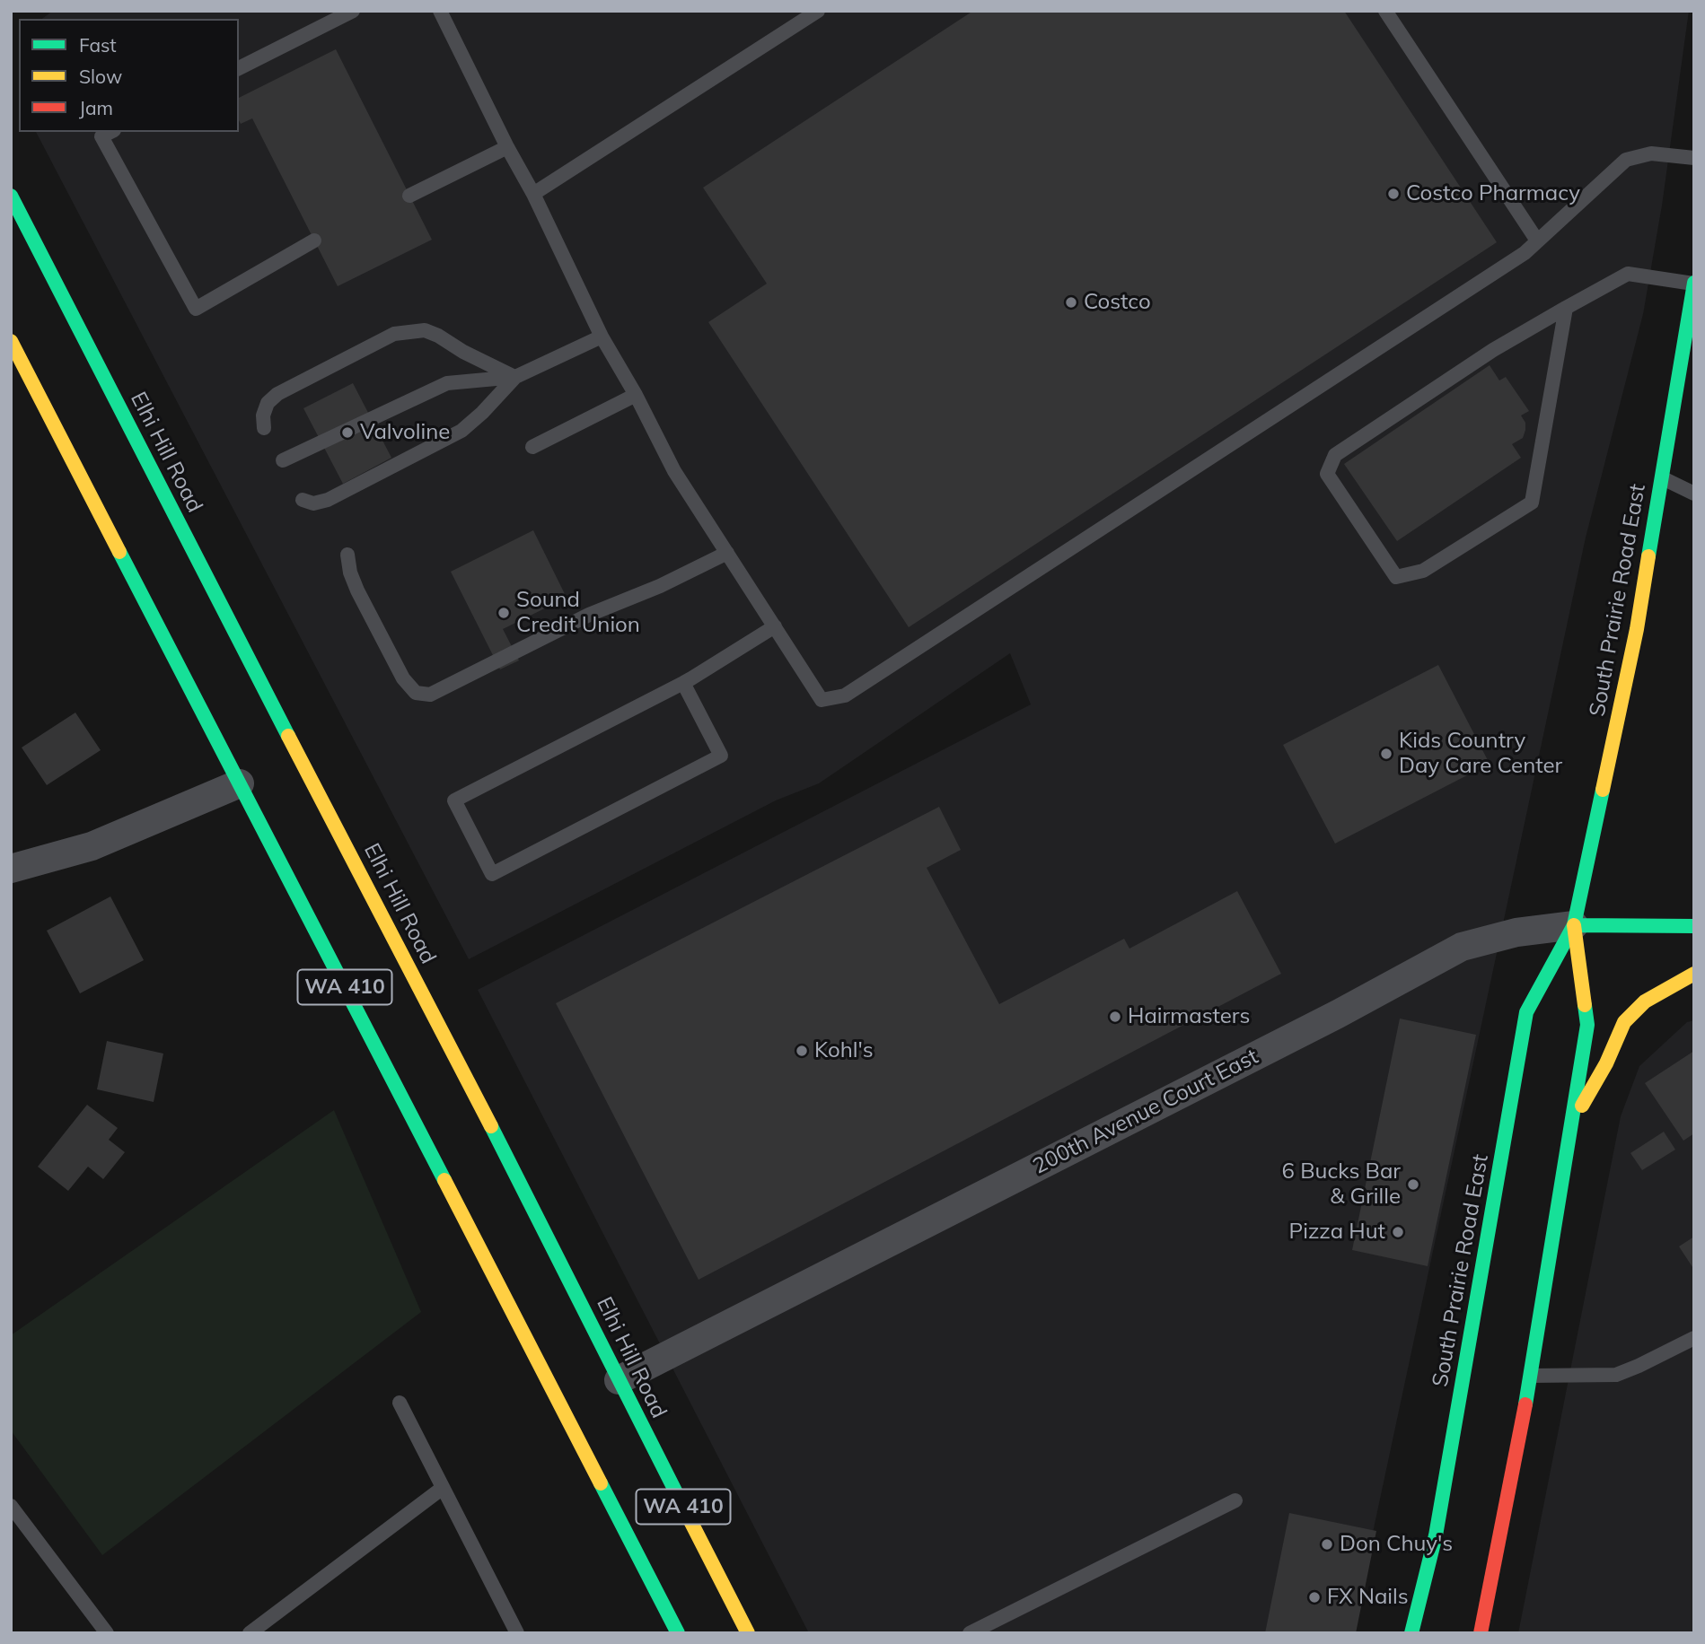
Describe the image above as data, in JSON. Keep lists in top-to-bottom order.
{
  "streets": {
    "main road": [
      "Elhi Hill Road",
      "South Prairie Road East",
      "WA 410",
      "200th Avenue Court East"
    ]
  },
  "crossings": [
    ["Elhi Hill Road", "200th Avenue Court East"],
    ["South Prairie Road East", "200th Avenue Court East"]
  ],
  "places": [
    "Costco Pharmacy",
    "Costco",
    "Valvoline",
    "Sound Credit Union",
    "Kids Country Day Care Center",
    "Hairmasters",
    "Kohl's",
    "6 Bucks Bar & Grille",
    "Pizza Hut",
    "Don Chuy's",
    "FX Nails"
  ],
  "legend": ["Fast", "Slow", "Jam"]
}
